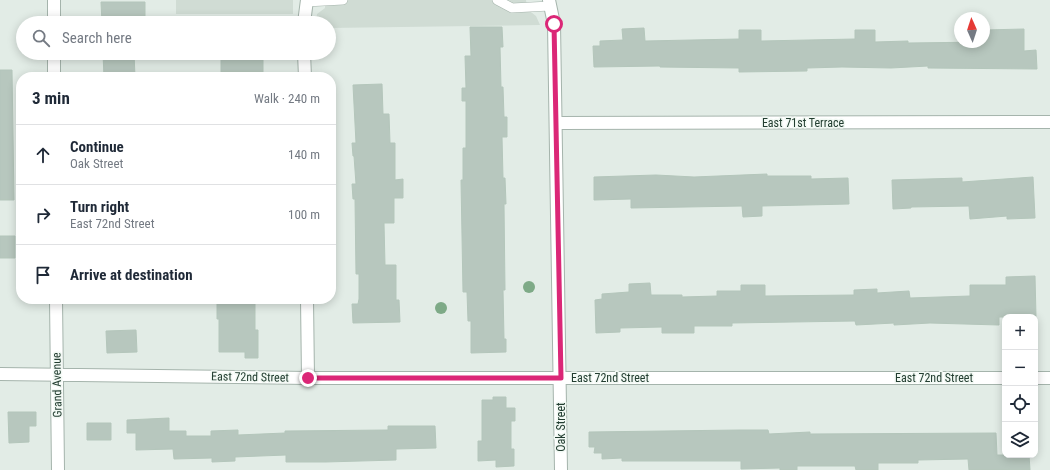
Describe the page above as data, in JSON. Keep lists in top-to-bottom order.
{
  "streets": {
    "street": [
      "East 71st Terrace",
      "East 72nd Street",
      "Grand Avenue",
      "Oak Street"
    ]
  },
  "crossings": [
    ["East 71st Terrace", "Oak Street"],
    ["East 72nd Street", "Grand Avenue"],
    ["East 72nd Street", "Oak Street"]
  ],
  "north": "top",
  "page": {
    "search": "Search here",
    "heading": ["3 min", "Walk · 240 m"],
    "list": [
      ["Continue", "Oak Street", "140 m"],
      ["Turn right", "East 72nd Street", "100 m"],
      "Arrive at destination"
    ],
    "map_buttons": ["+", "−"]
  }
}
